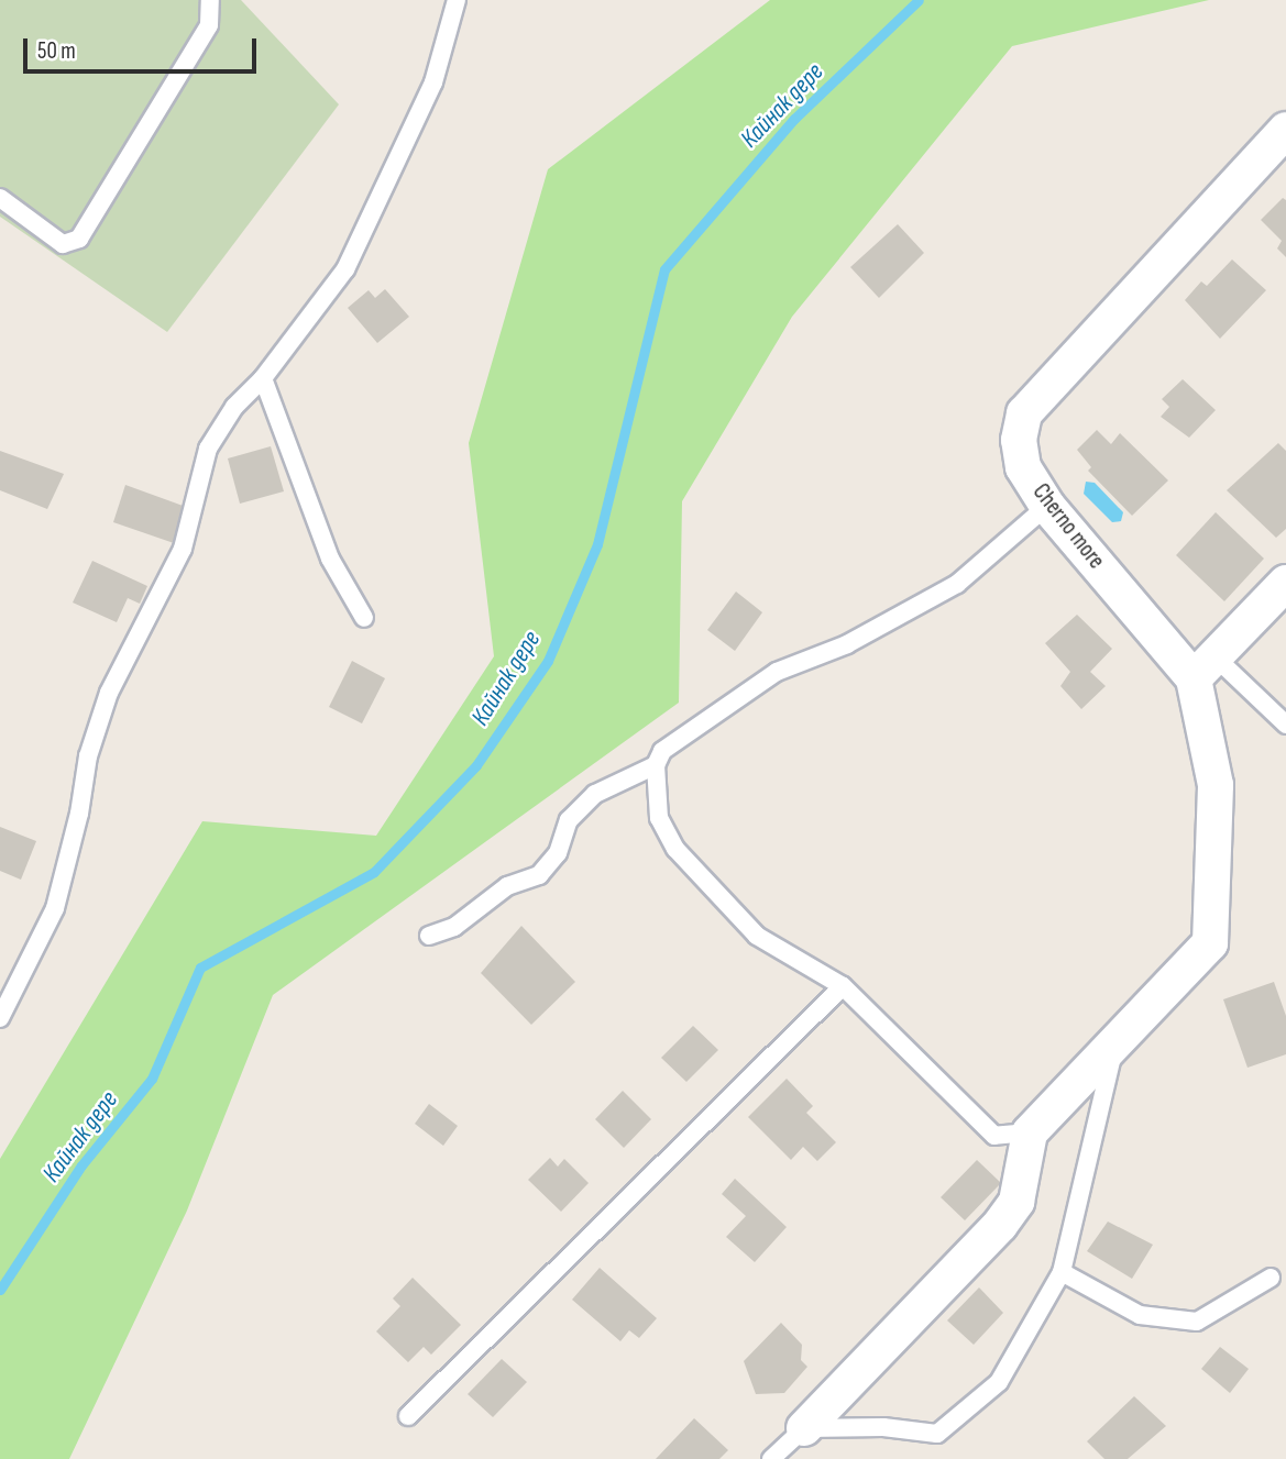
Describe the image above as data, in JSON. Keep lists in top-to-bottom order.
{
  "streets": {
    "street": ["Cherno more"]
  },
  "water": ["Кайнак дере"],
  "scale_bar": "50 m"
}
